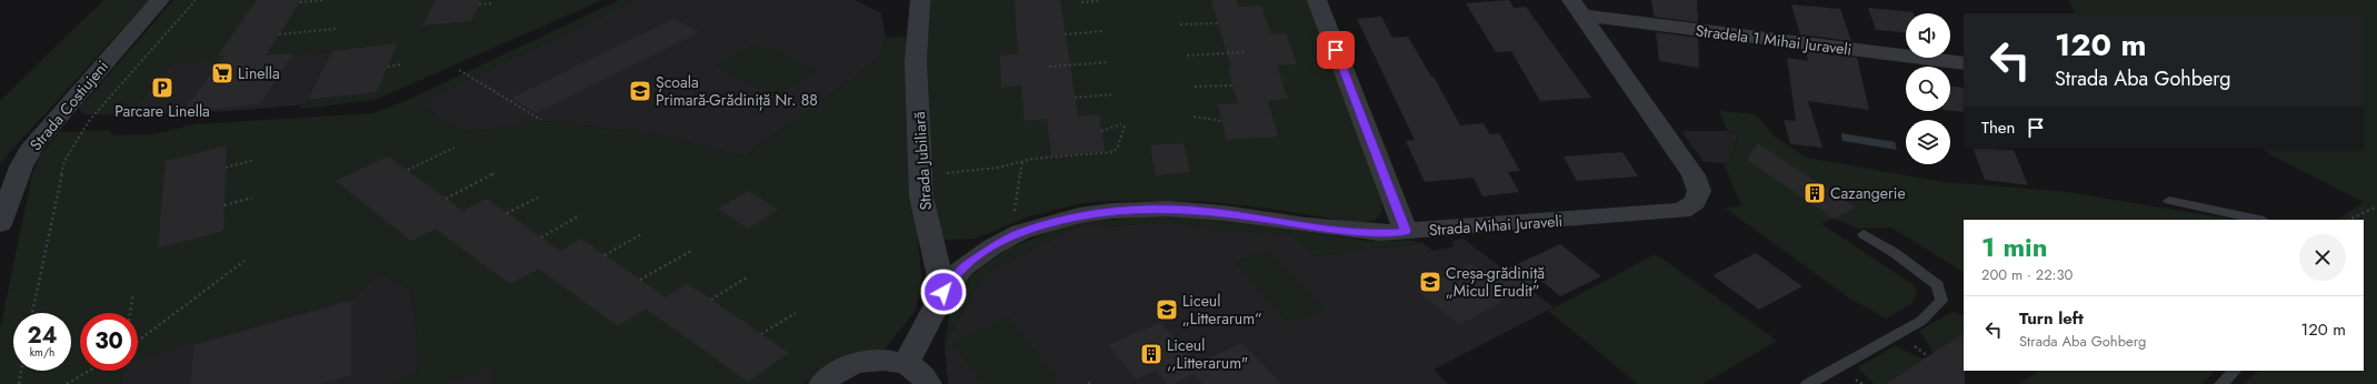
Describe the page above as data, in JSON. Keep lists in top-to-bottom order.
{
  "streets": {
    "street": [
      "Stradela 1 Mihai Juraveli",
      "Strada Costiujeni",
      "Strada Jubiliară",
      "Strada Mihai Juraveli"
    ]
  },
  "crossings": [
    ["Stradela 1 Mihai Juraveli", "Strada Mihai Juraveli"],
    ["Strada Jubiliară", "Strada Mihai Juraveli"]
  ],
  "places": {
    "supermarket": ["Linella"],
    "parking": ["Parcare Linella"],
    "school or university": ["Școala Primară-Grădiniță Nr. 88", "Creșa-grădiniță „Micul Erudit”", "Liceul „Litterarum“"],
    "building": ["Cazangerie", "Liceul ,,Litterarum\""]
  },
  "page": {
    "turn": ["120 m", "Strada Aba Gohberg"],
    "then": "Then",
    "heading": ["1 min", "200 m · 22:30"],
    "list": [
      {
        "name": "Turn left",
        "note": "Strada Aba Gohberg",
        "value": "120 m"
      }
    ],
    "speed": "24 km/h",
    "limit": "30"
  }
}
